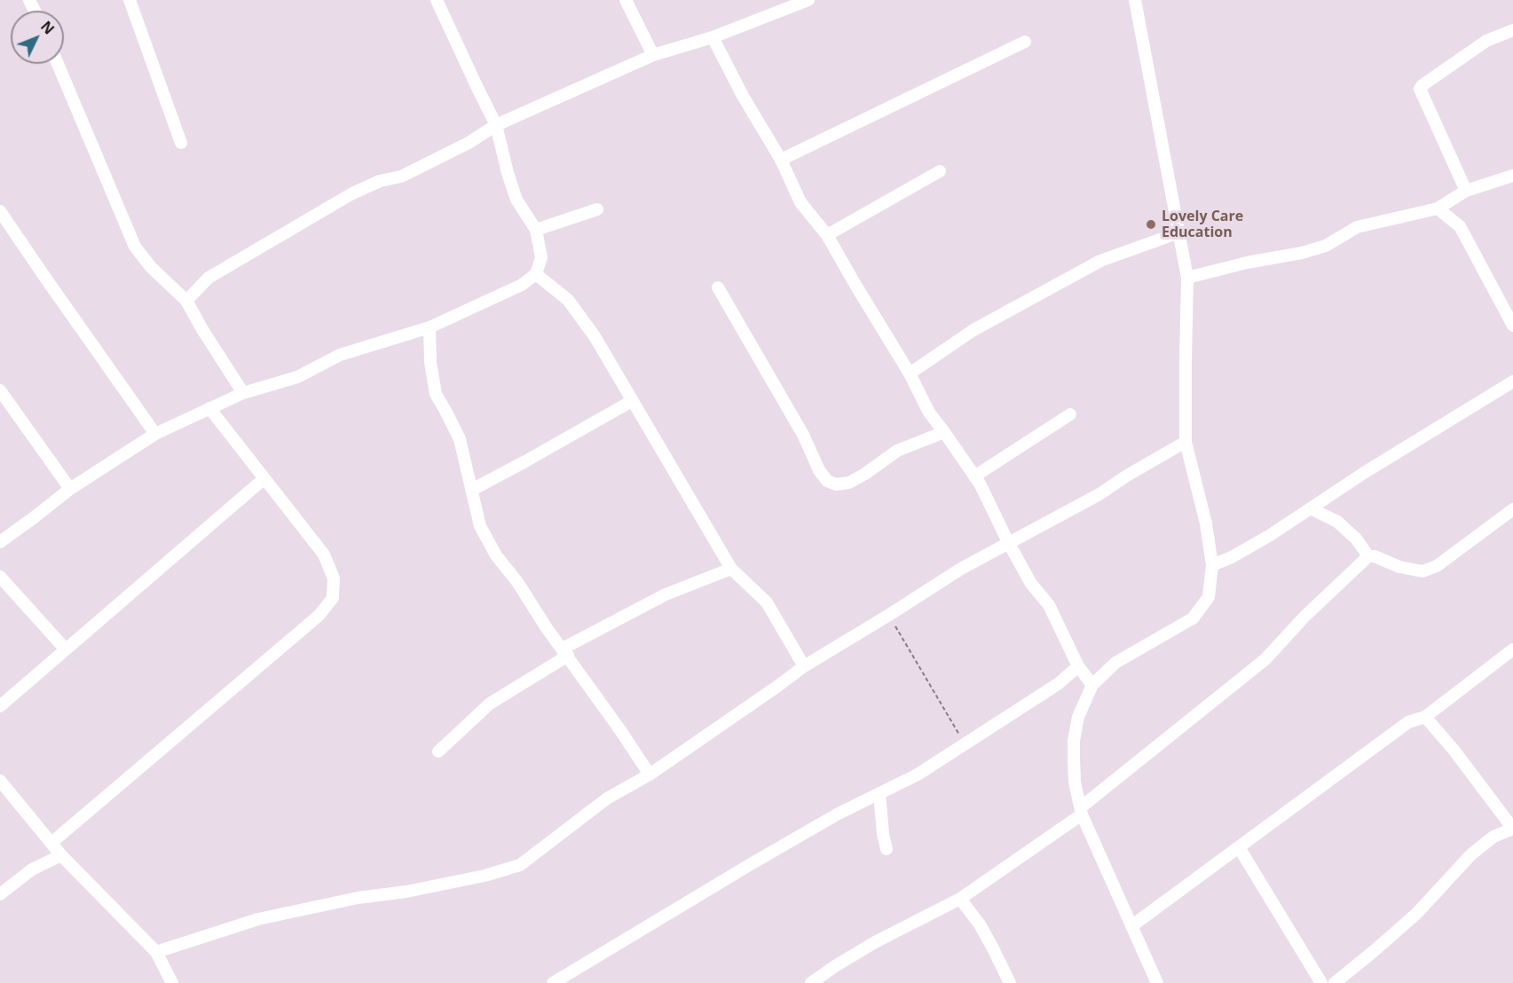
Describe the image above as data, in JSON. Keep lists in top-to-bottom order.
{
  "places": ["Lovely Care Education"],
  "north": "top right"
}
